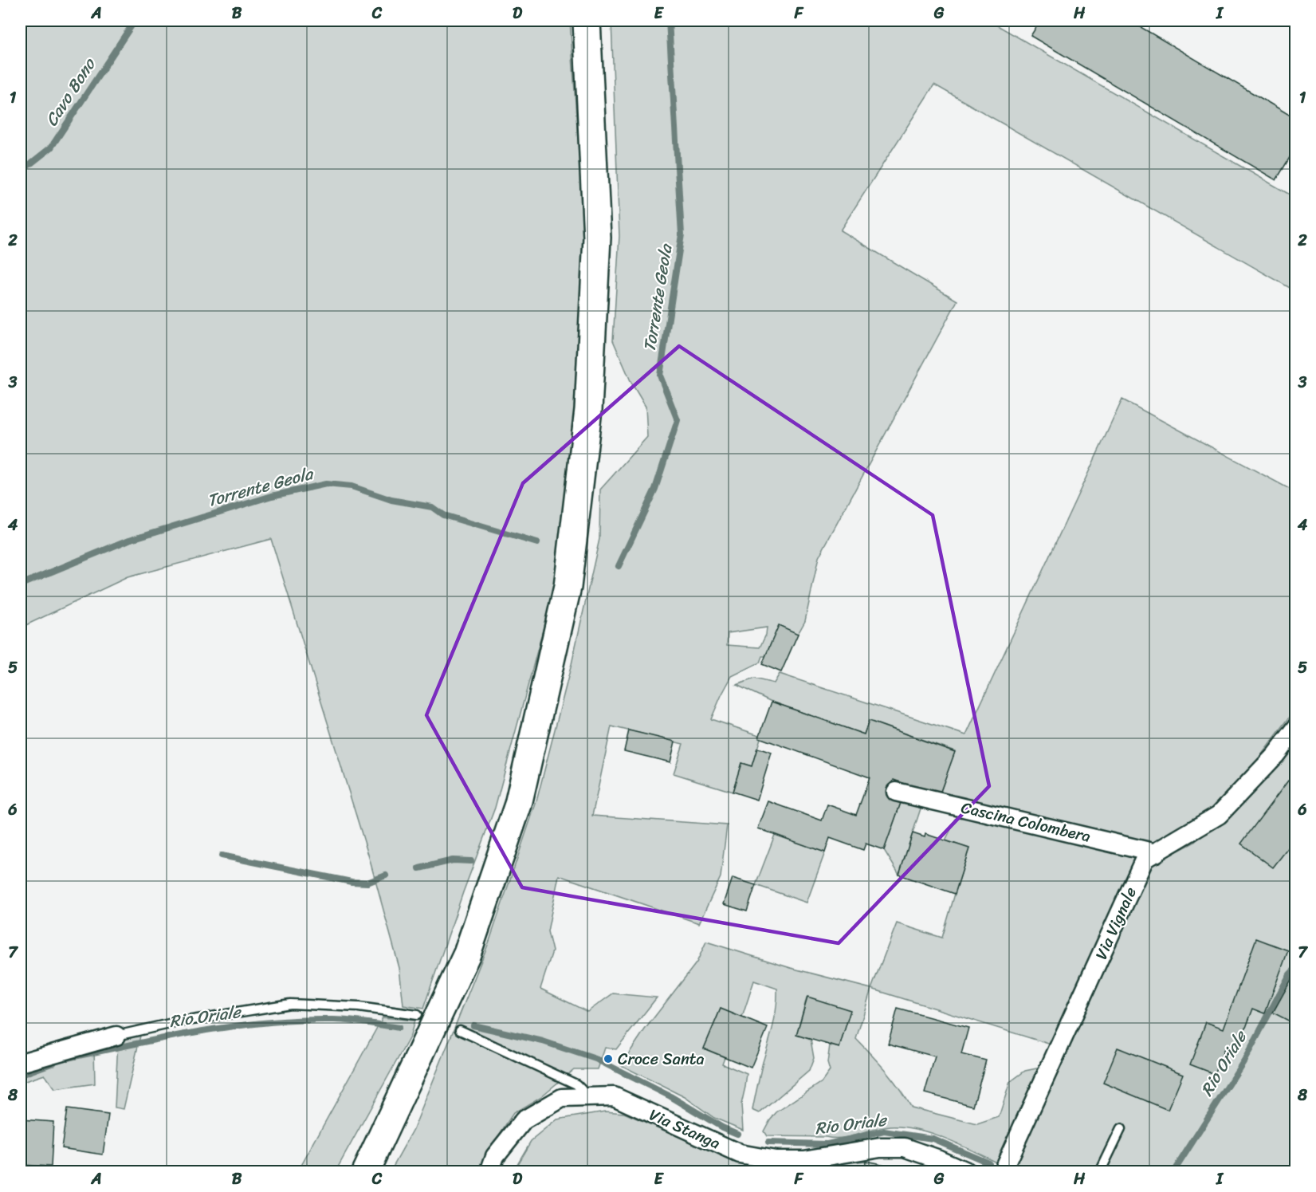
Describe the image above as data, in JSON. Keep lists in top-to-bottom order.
{
  "streets": {
    "street": ["Cascina Colombera", "Via Vignale", "Via Stanga"]
  },
  "crossings": [
    ["Cascina Colombera", "Via Vignale"]
  ],
  "water": ["Cavo Bono", "Torrente Geola", "Rio Oriale"],
  "places": ["Croce Santa"],
  "grid": {
    "columns": [
      "A",
      "B",
      "C",
      "D",
      "E",
      "F",
      "G",
      "H",
      "I"
    ],
    "rows": [
      "1",
      "2",
      "3",
      "4",
      "5",
      "6",
      "7",
      "8"
    ]
  }
}
